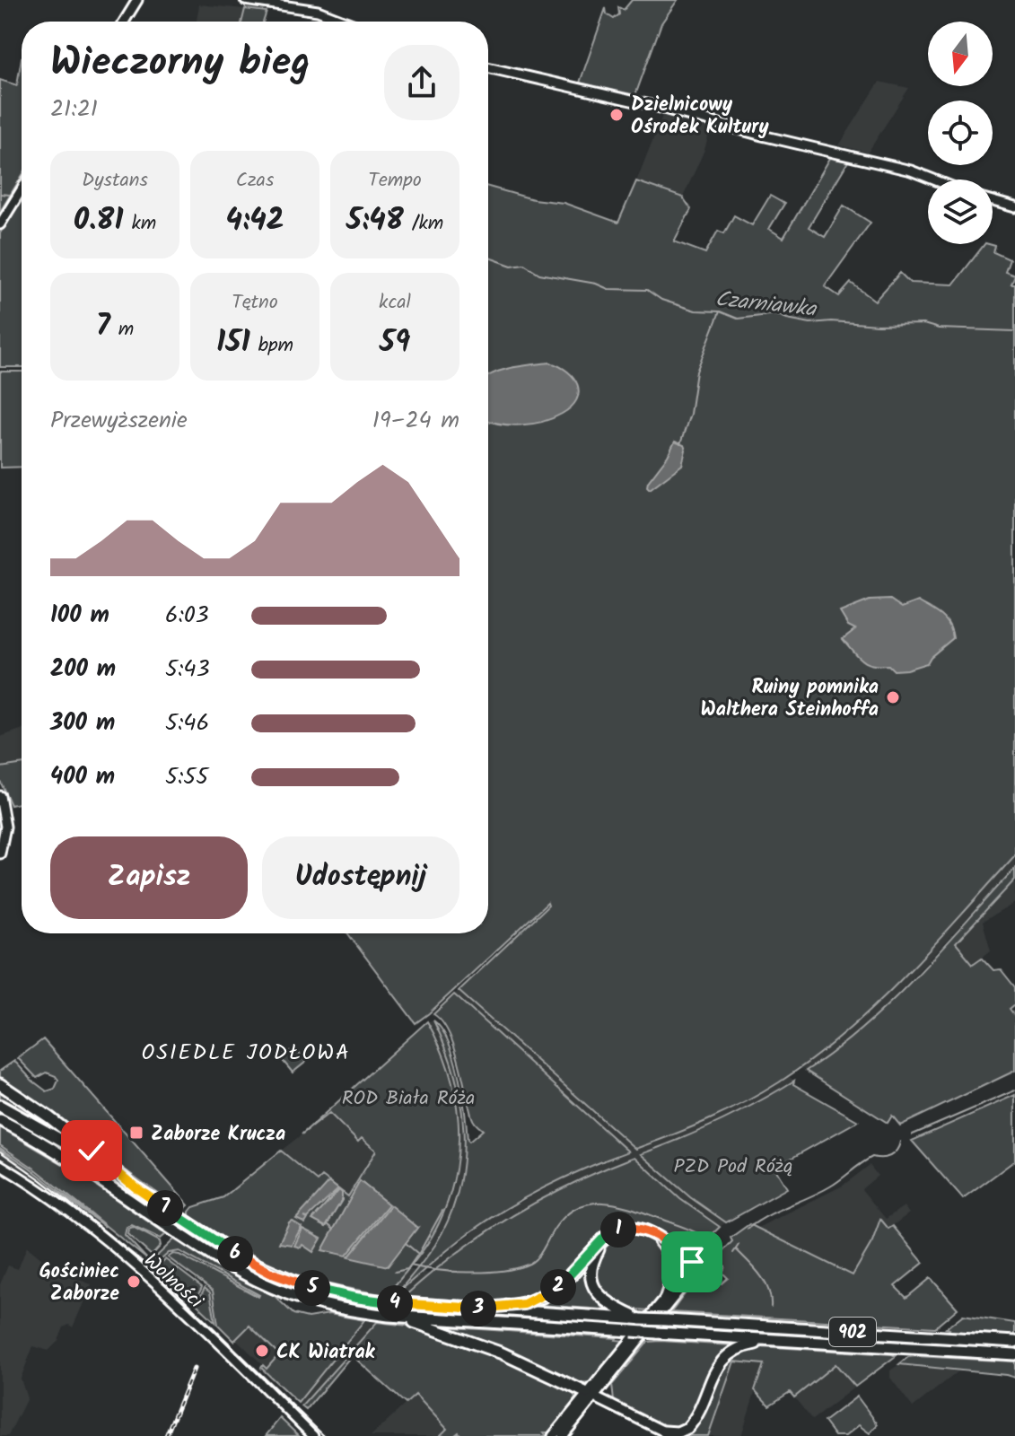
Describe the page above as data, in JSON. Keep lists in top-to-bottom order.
{
  "streets": {
    "main road": ["902"],
    "street": ["Wolności"]
  },
  "districts": ["OSIEDLE JODŁOWA"],
  "water": ["Czarniawka"],
  "parks": ["ROD Biała Róża", "PZD Pod Różą"],
  "places": {
    "other": [
      "Dzielnicowy Ośrodek Kultury",
      "Ruiny pomnika Walthera Steinhoffa",
      "Gościniec Zaborze",
      "CK Wiatrak"
    ],
    "transit": ["Zaborze Krucza"]
  },
  "north": "bottom",
  "page": {
    "heading": ["Wieczorny bieg", "21:21"],
    "stats": [
      ["Dystans", "0.81 km"],
      ["Czas", "4:42"],
      ["Tempo", "5:48 /km"],
      ["7 m"],
      ["Tętno", "151 bpm"],
      ["kcal", "59"]
    ],
    "chart": ["Przewyższenie", "19–24 m"],
    "list": [
      {
        "name": "100 m",
        "note": "6:03"
      },
      {
        "name": "200 m",
        "note": "5:43"
      },
      {
        "name": "300 m",
        "note": "5:46"
      },
      {
        "name": "400 m",
        "note": "5:55"
      }
    ],
    "buttons": ["Zapisz", "Udostępnij"],
    "pins": [
      "7",
      "1",
      "6",
      "2",
      "5",
      "4",
      "3"
    ]
  }
}
